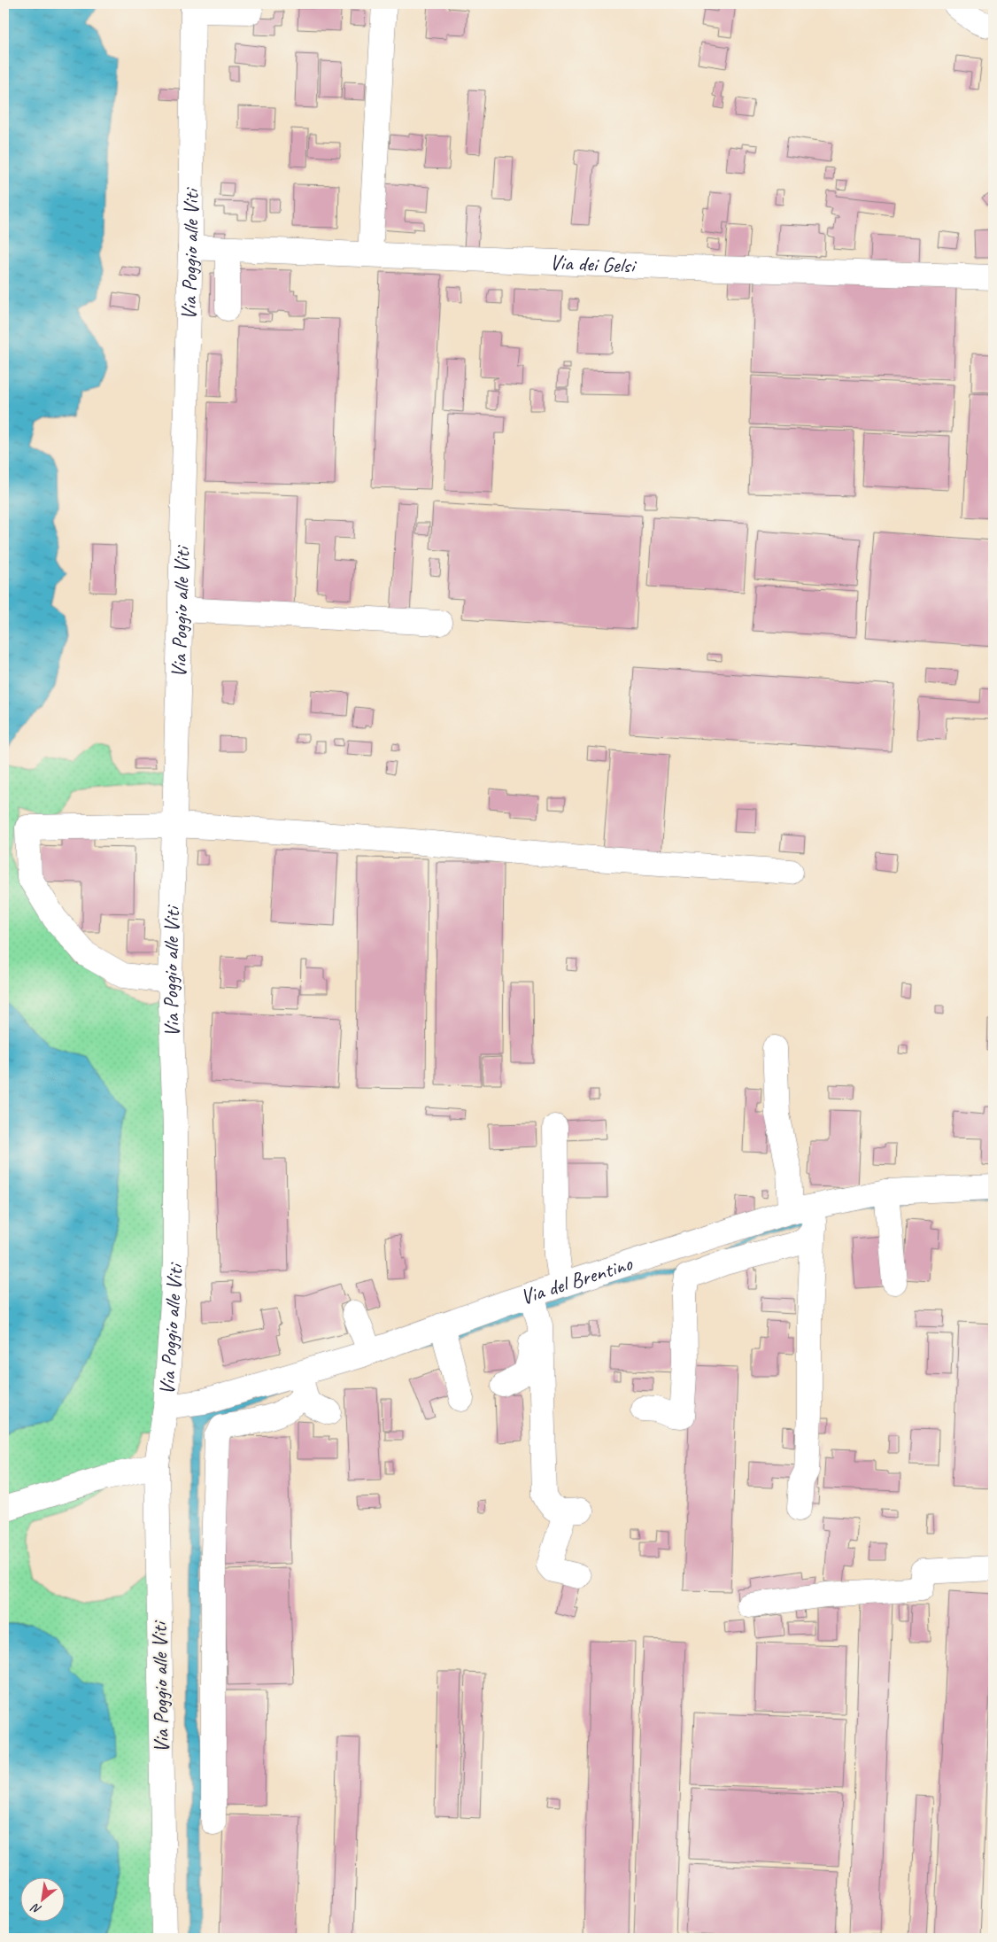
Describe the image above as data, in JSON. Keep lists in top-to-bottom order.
{
  "streets": {
    "street": ["Via Poggio alle Viti", "Via dei Gelsi", "Via del Brentino"]
  },
  "crossings": [
    ["Via Poggio alle Viti", "Via dei Gelsi"],
    ["Via Poggio alle Viti", "Via del Brentino"]
  ],
  "north": "bottom left"
}
